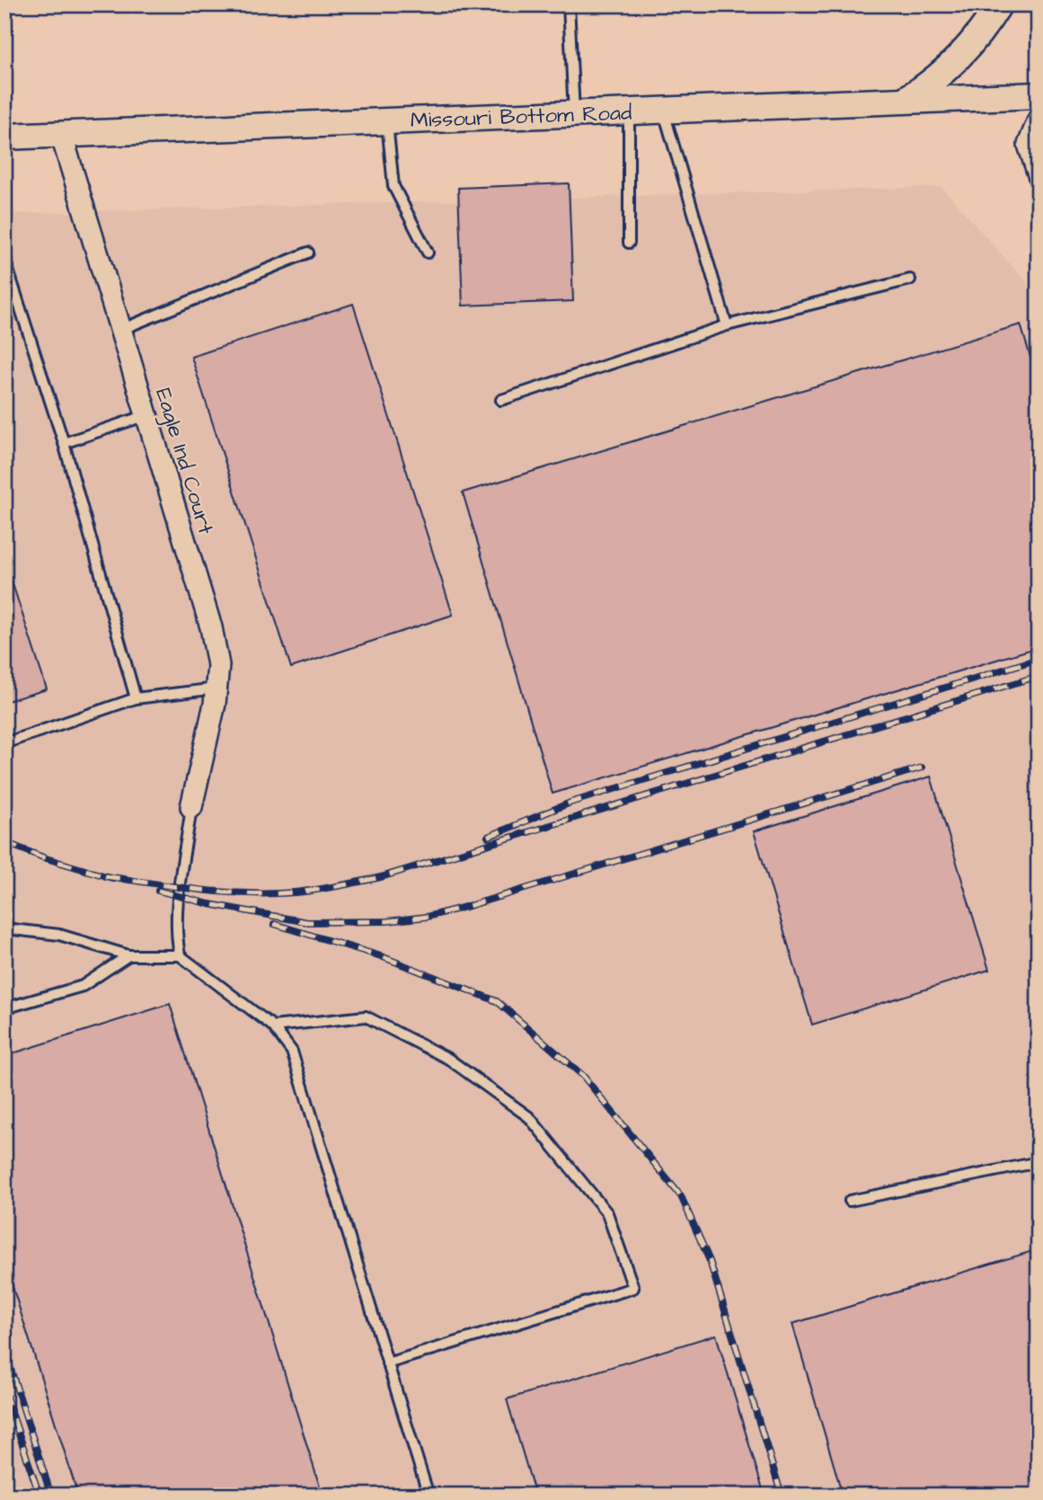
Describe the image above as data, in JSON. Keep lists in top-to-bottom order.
{
  "streets": {
    "street": ["Missouri Bottom Road", "Eagle Ind Court"]
  },
  "crossings": [
    ["Missouri Bottom Road", "Eagle Ind Court"]
  ]
}
